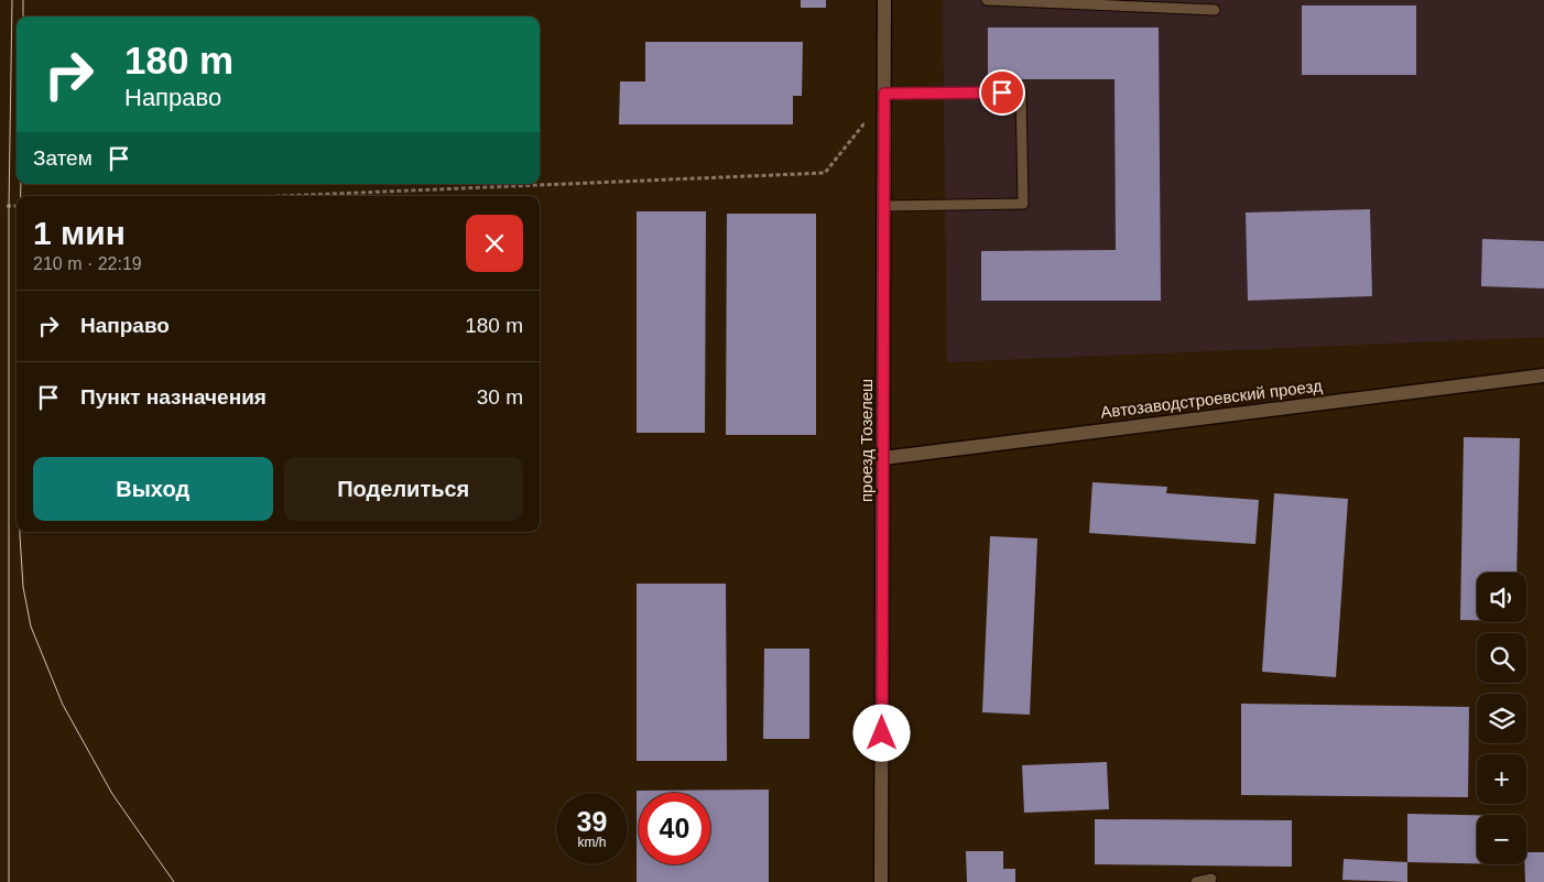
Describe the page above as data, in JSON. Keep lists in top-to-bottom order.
{
  "streets": {
    "street": ["Автозаводстроевский проезд", "проезд Тозелеш"]
  },
  "crossings": [
    ["Автозаводстроевский проезд", "проезд Тозелеш"]
  ],
  "page": {
    "turn": ["180 m", "Направо"],
    "then": "Затем",
    "heading": ["1 мин", "210 m · 22:19"],
    "list": [
      {
        "name": "Направо",
        "value": "180 m"
      },
      {
        "name": "Пункт назначения",
        "value": "30 m"
      }
    ],
    "buttons": ["Выход", "Поделиться"],
    "map_buttons": ["+", "−"],
    "speed": "39 km/h",
    "limit": "40"
  }
}
